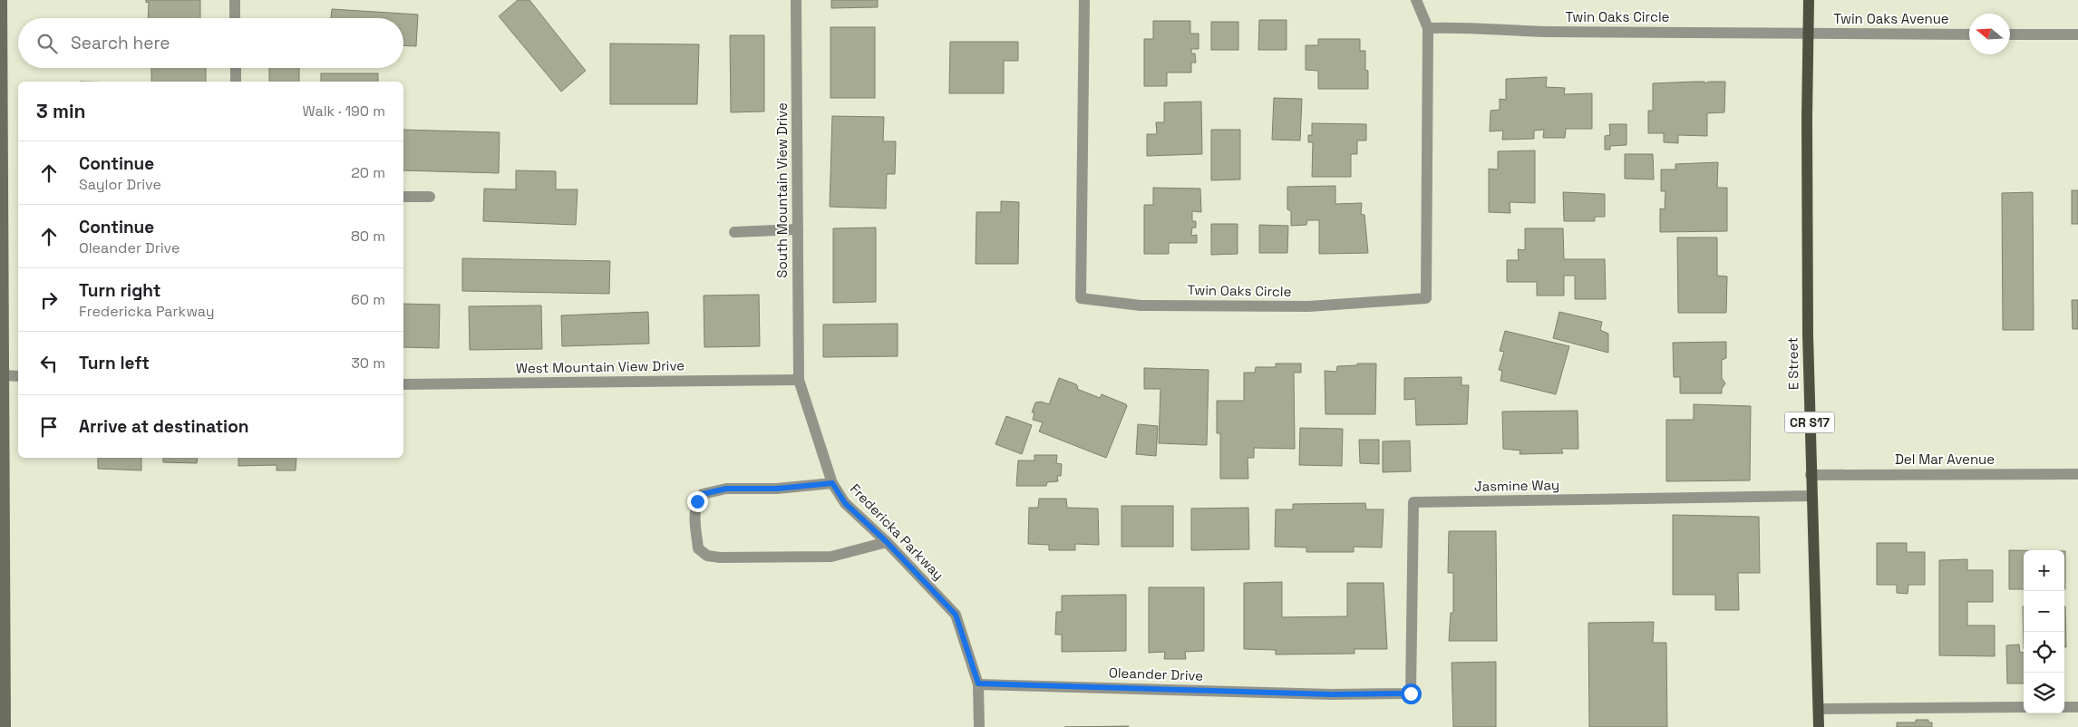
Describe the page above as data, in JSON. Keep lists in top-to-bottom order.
{
  "streets": {
    "main road": ["E Street", "CR S17"],
    "street": [
      "Twin Oaks Circle",
      "Twin Oaks Avenue",
      "South Mountain View Drive",
      "West Mountain View Drive",
      "Del Mar Avenue",
      "Jasmine Way",
      "Fredericka Parkway",
      "Oleander Drive"
    ]
  },
  "crossings": [
    ["Twin Oaks Circle", "Twin Oaks Avenue"],
    ["Twin Oaks Circle", "E Street"],
    ["Twin Oaks Avenue", "E Street"],
    ["South Mountain View Drive", "West Mountain View Drive"],
    ["South Mountain View Drive", "Fredericka Parkway"],
    ["E Street", "Del Mar Avenue"],
    ["E Street", "Jasmine Way"],
    ["West Mountain View Drive", "Fredericka Parkway"],
    ["Jasmine Way", "Oleander Drive"],
    ["Fredericka Parkway", "Oleander Drive"]
  ],
  "north": "left",
  "page": {
    "search": "Search here",
    "heading": ["3 min", "Walk · 190 m"],
    "list": [
      ["Continue", "Saylor Drive", "20 m"],
      ["Continue", "Oleander Drive", "80 m"],
      ["Turn right", "Fredericka Parkway", "60 m"],
      ["Turn left", "30 m"],
      "Arrive at destination"
    ],
    "map_buttons": ["+", "−"]
  }
}
